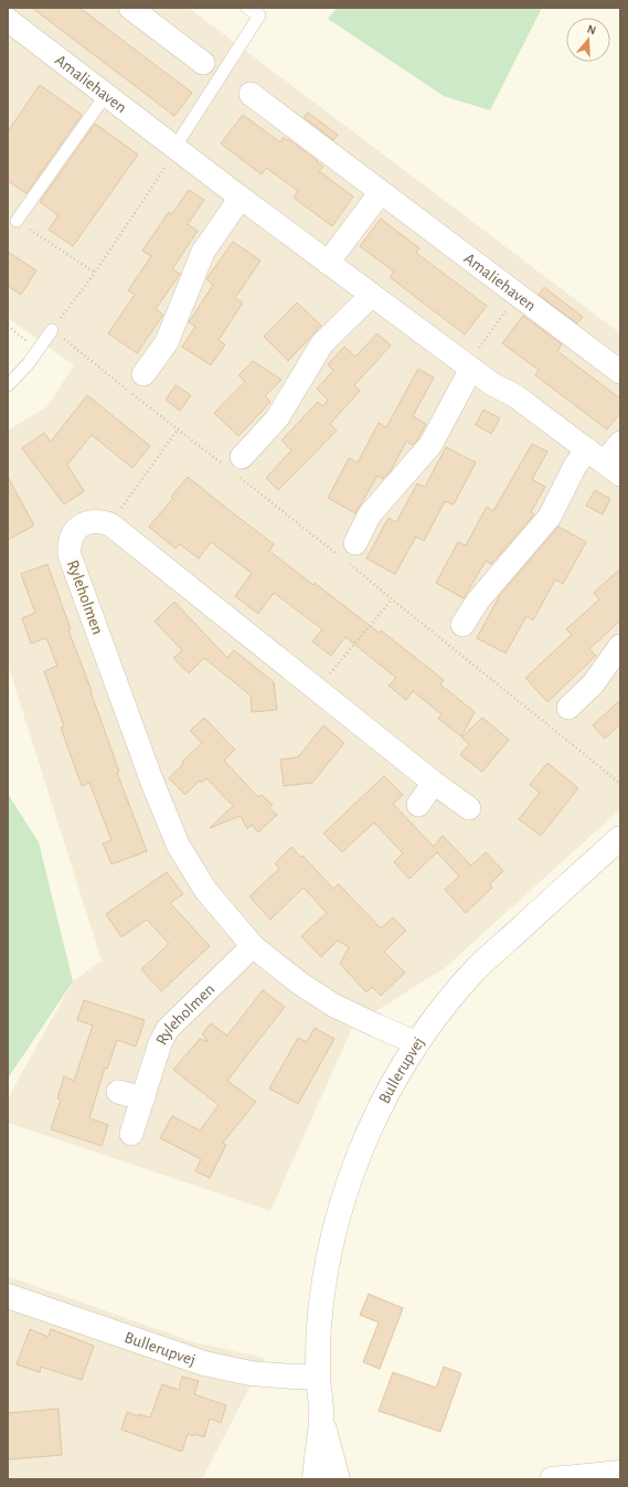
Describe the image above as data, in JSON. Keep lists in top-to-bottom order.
{
  "streets": {
    "street": ["Amaliehaven", "Ryleholmen", "Bullerupvej"]
  },
  "crossings": [
    ["Ryleholmen", "Bullerupvej"]
  ],
  "north": "top"
}
